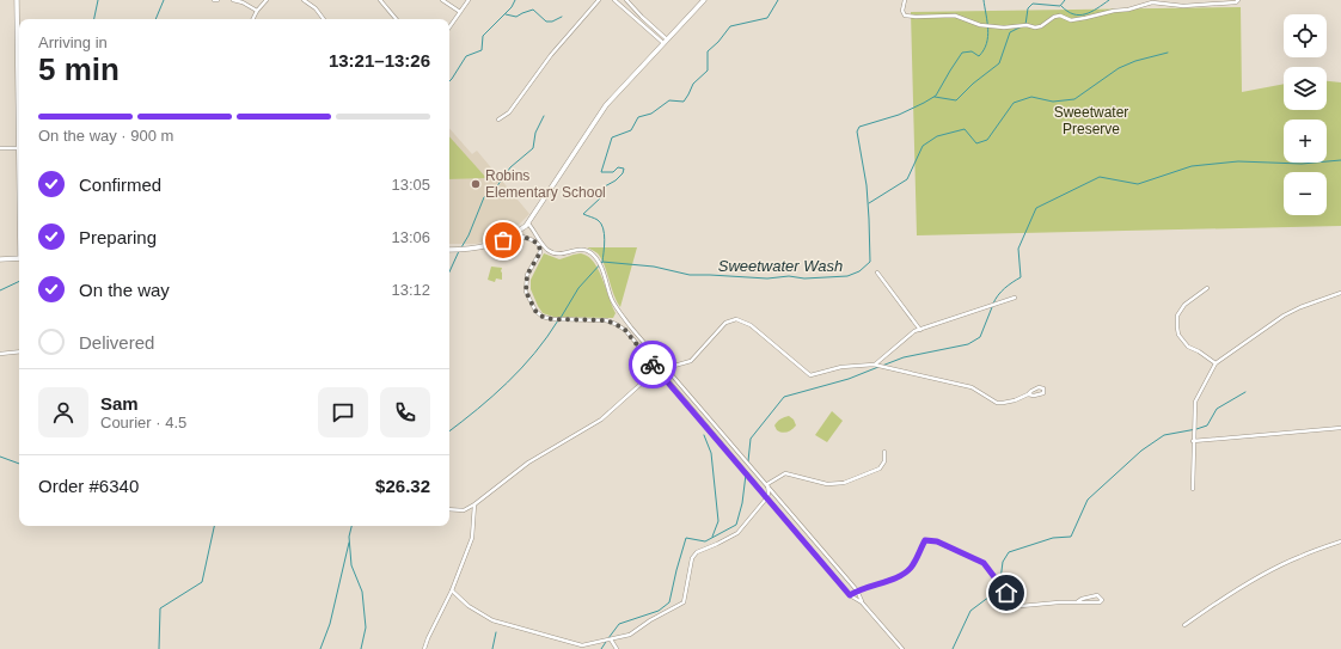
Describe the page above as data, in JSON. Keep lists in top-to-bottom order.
{
  "water": ["Sweetwater Wash"],
  "parks": ["Sweetwater Preserve"],
  "places": ["Robins Elementary School"],
  "page": {
    "map_buttons": ["+", "−"],
    "heading": ["5 min", "Arriving in", "13:21–13:26"],
    "panel": [
      "Sam",
      "Courier · 4.5",
      "Order #6340",
      "$26.32"
    ],
    "bar": "On the way · 900 m",
    "list": [
      ["Confirmed", "13:05"],
      ["Preparing", "13:06"],
      ["On the way", "13:12"],
      "Delivered"
    ]
  }
}
